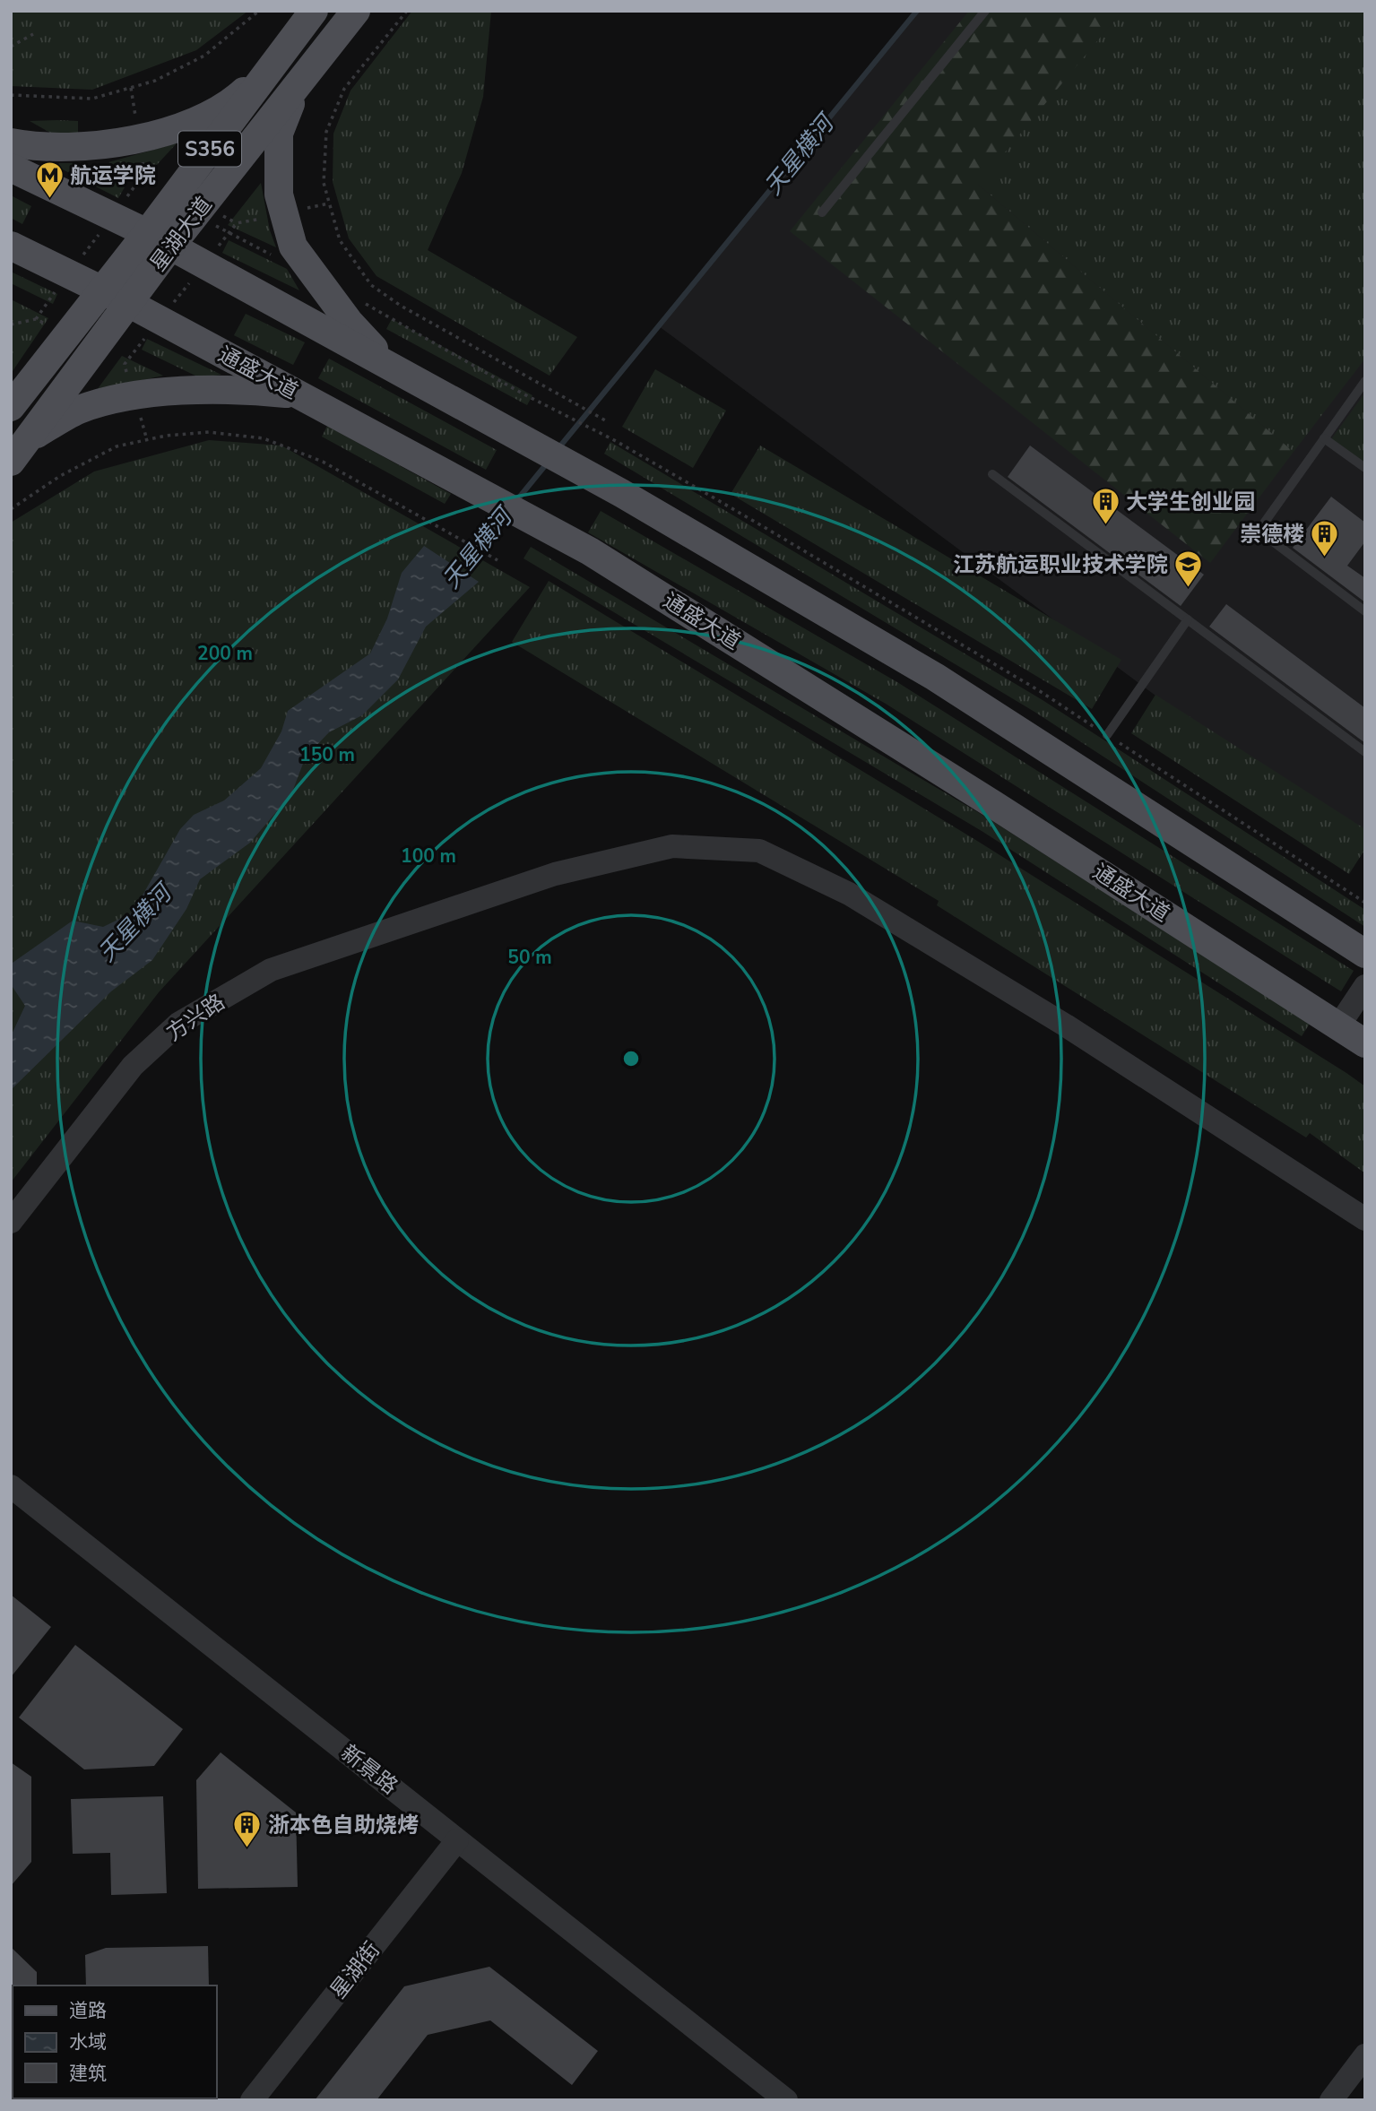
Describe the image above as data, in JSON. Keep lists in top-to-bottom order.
{
  "streets": {
    "main road": ["S356", "星湖大道", "通盛大道"],
    "street": ["方兴路", "新景路", "星湖街"]
  },
  "crossings": [
    ["星湖大道", "通盛大道"],
    ["新景路", "星湖街"]
  ],
  "water": ["天星横河"],
  "places": {
    "metro station": ["航运学院"],
    "building": ["大学生创业园", "崇德楼", "浙本色自助烧烤"],
    "school or university": ["江苏航运职业技术学院"]
  },
  "legend": ["道路", "水域", "建筑"],
  "rings": [
    "200 m",
    "150 m",
    "100 m",
    "50 m"
  ]
}
